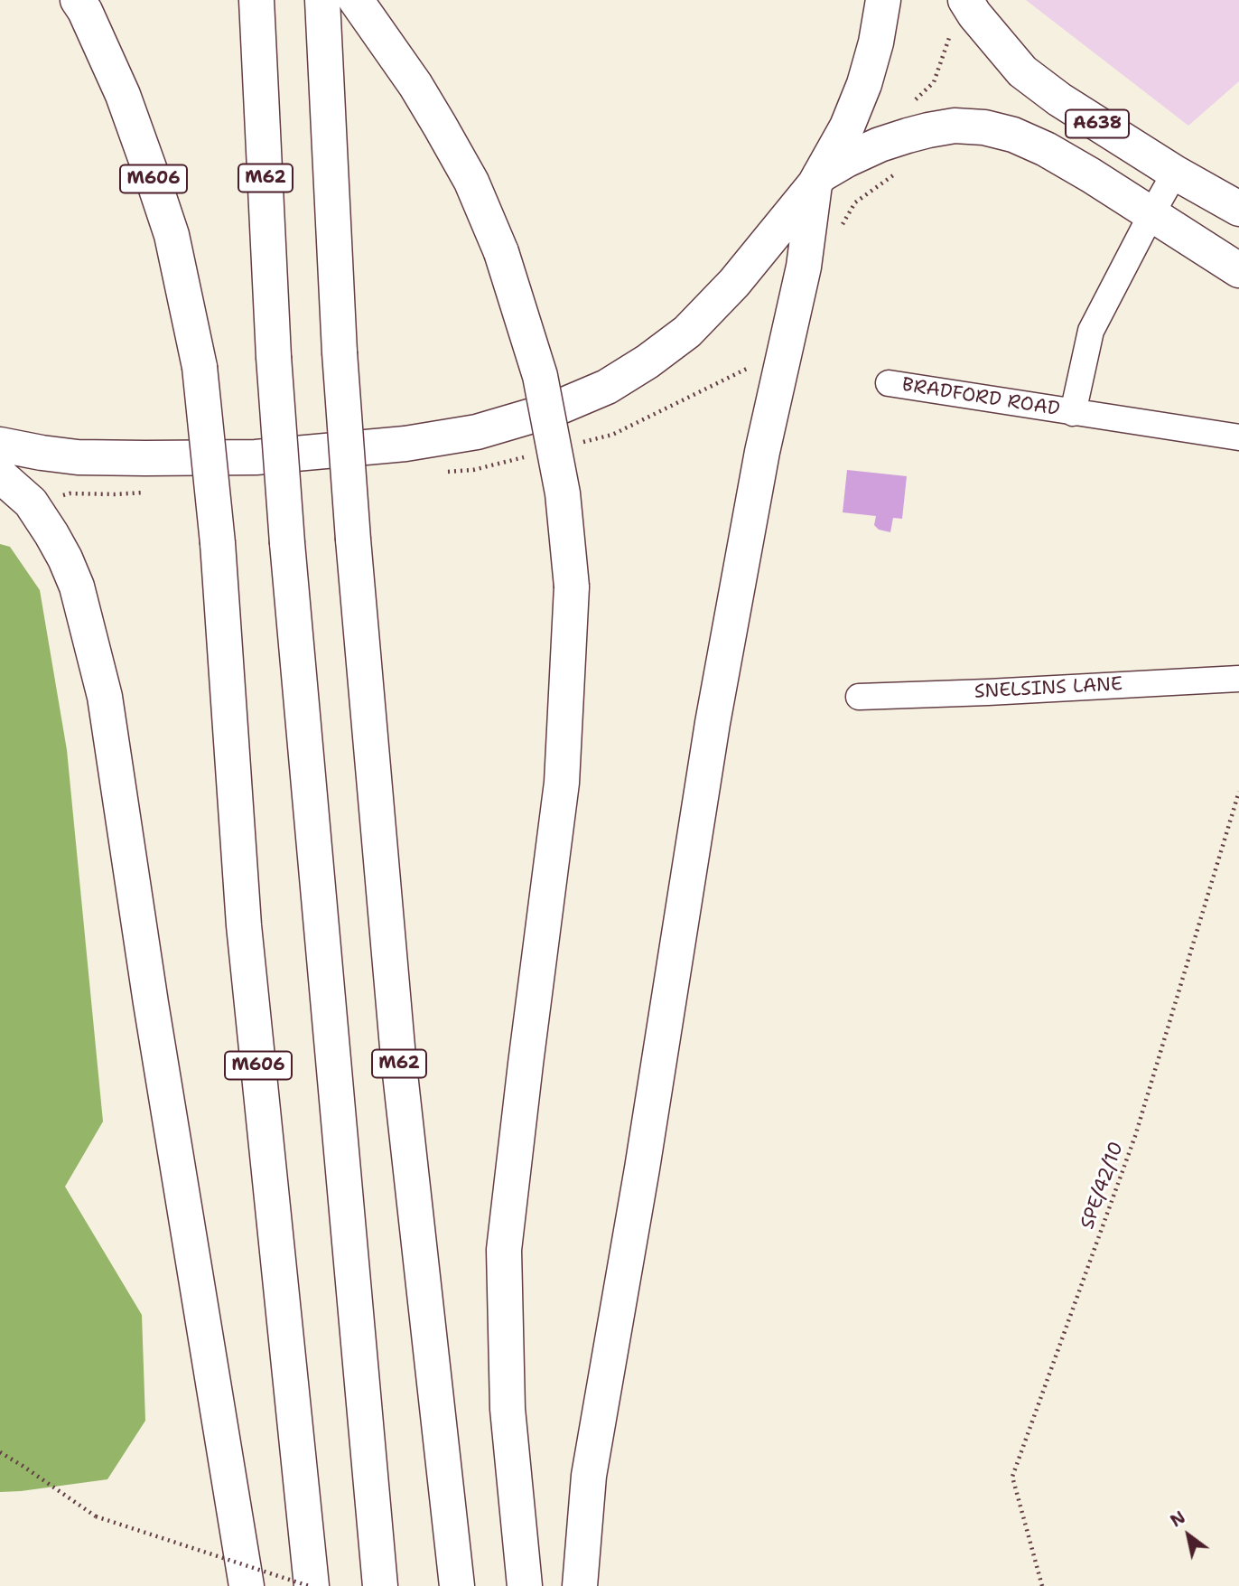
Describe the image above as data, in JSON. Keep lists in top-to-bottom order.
{
  "streets": {
    "main road": ["A638", "M62", "M606"],
    "street": ["BRADFORD ROAD", "SNELSINS LANE"],
    "path": ["SPE/42/10"]
  },
  "crossings": [
    ["A638", "BRADFORD ROAD"]
  ],
  "north": "top left"
}
